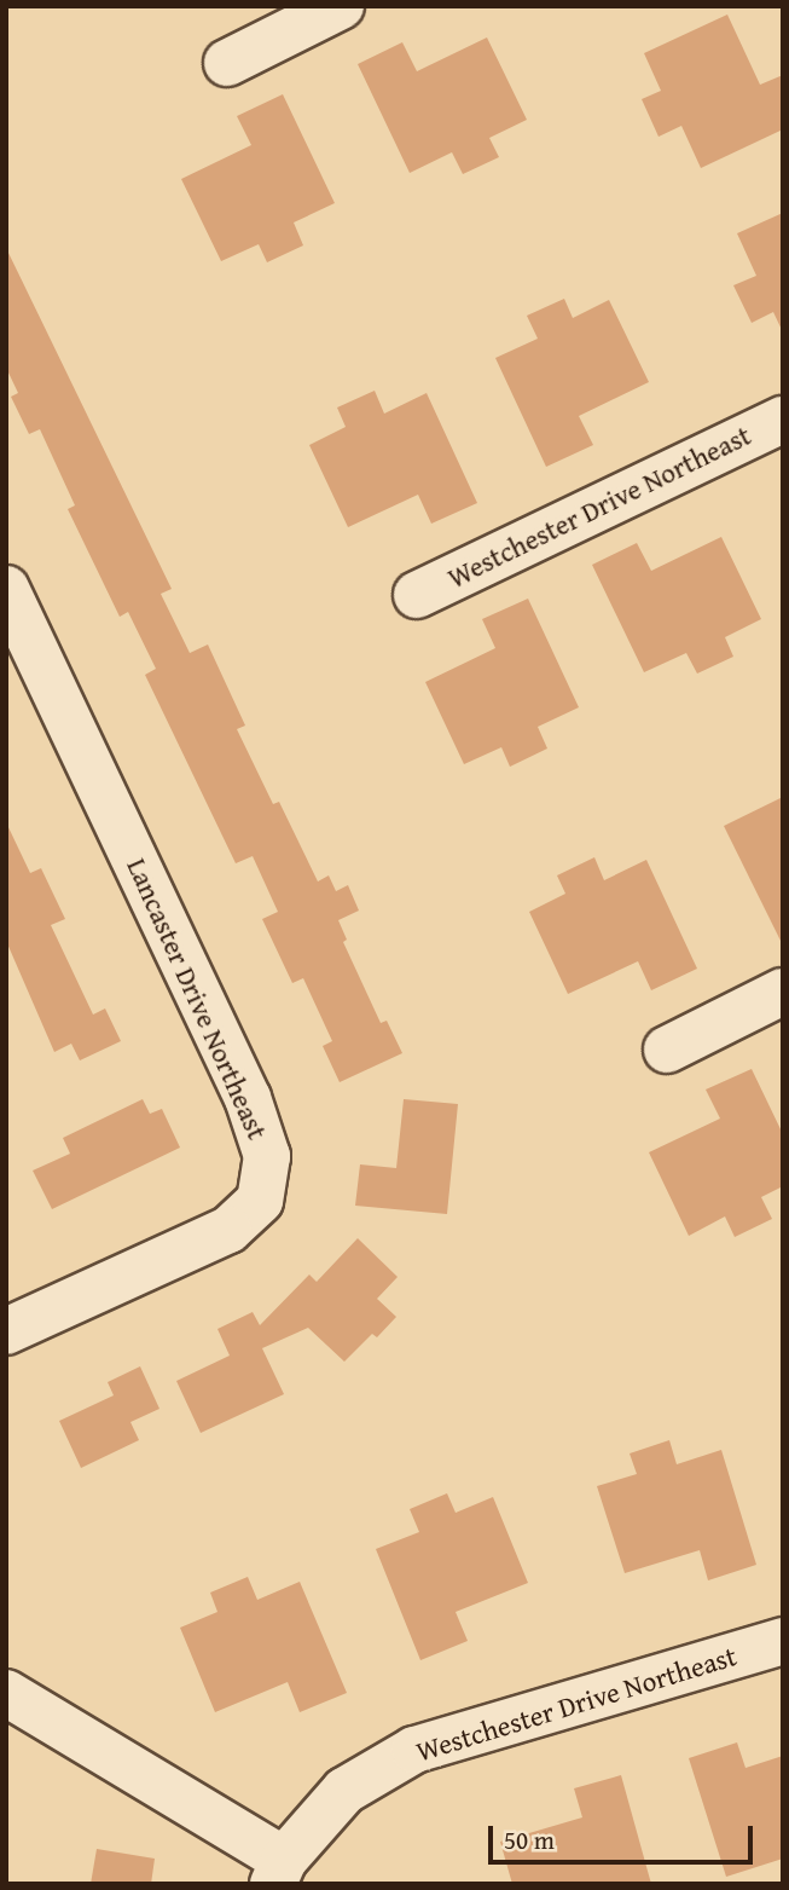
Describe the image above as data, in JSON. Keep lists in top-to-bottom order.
{
  "streets": {
    "street": ["Westchester Drive Northeast", "Lancaster Drive Northeast"]
  },
  "scale_bar": "50 m"
}
